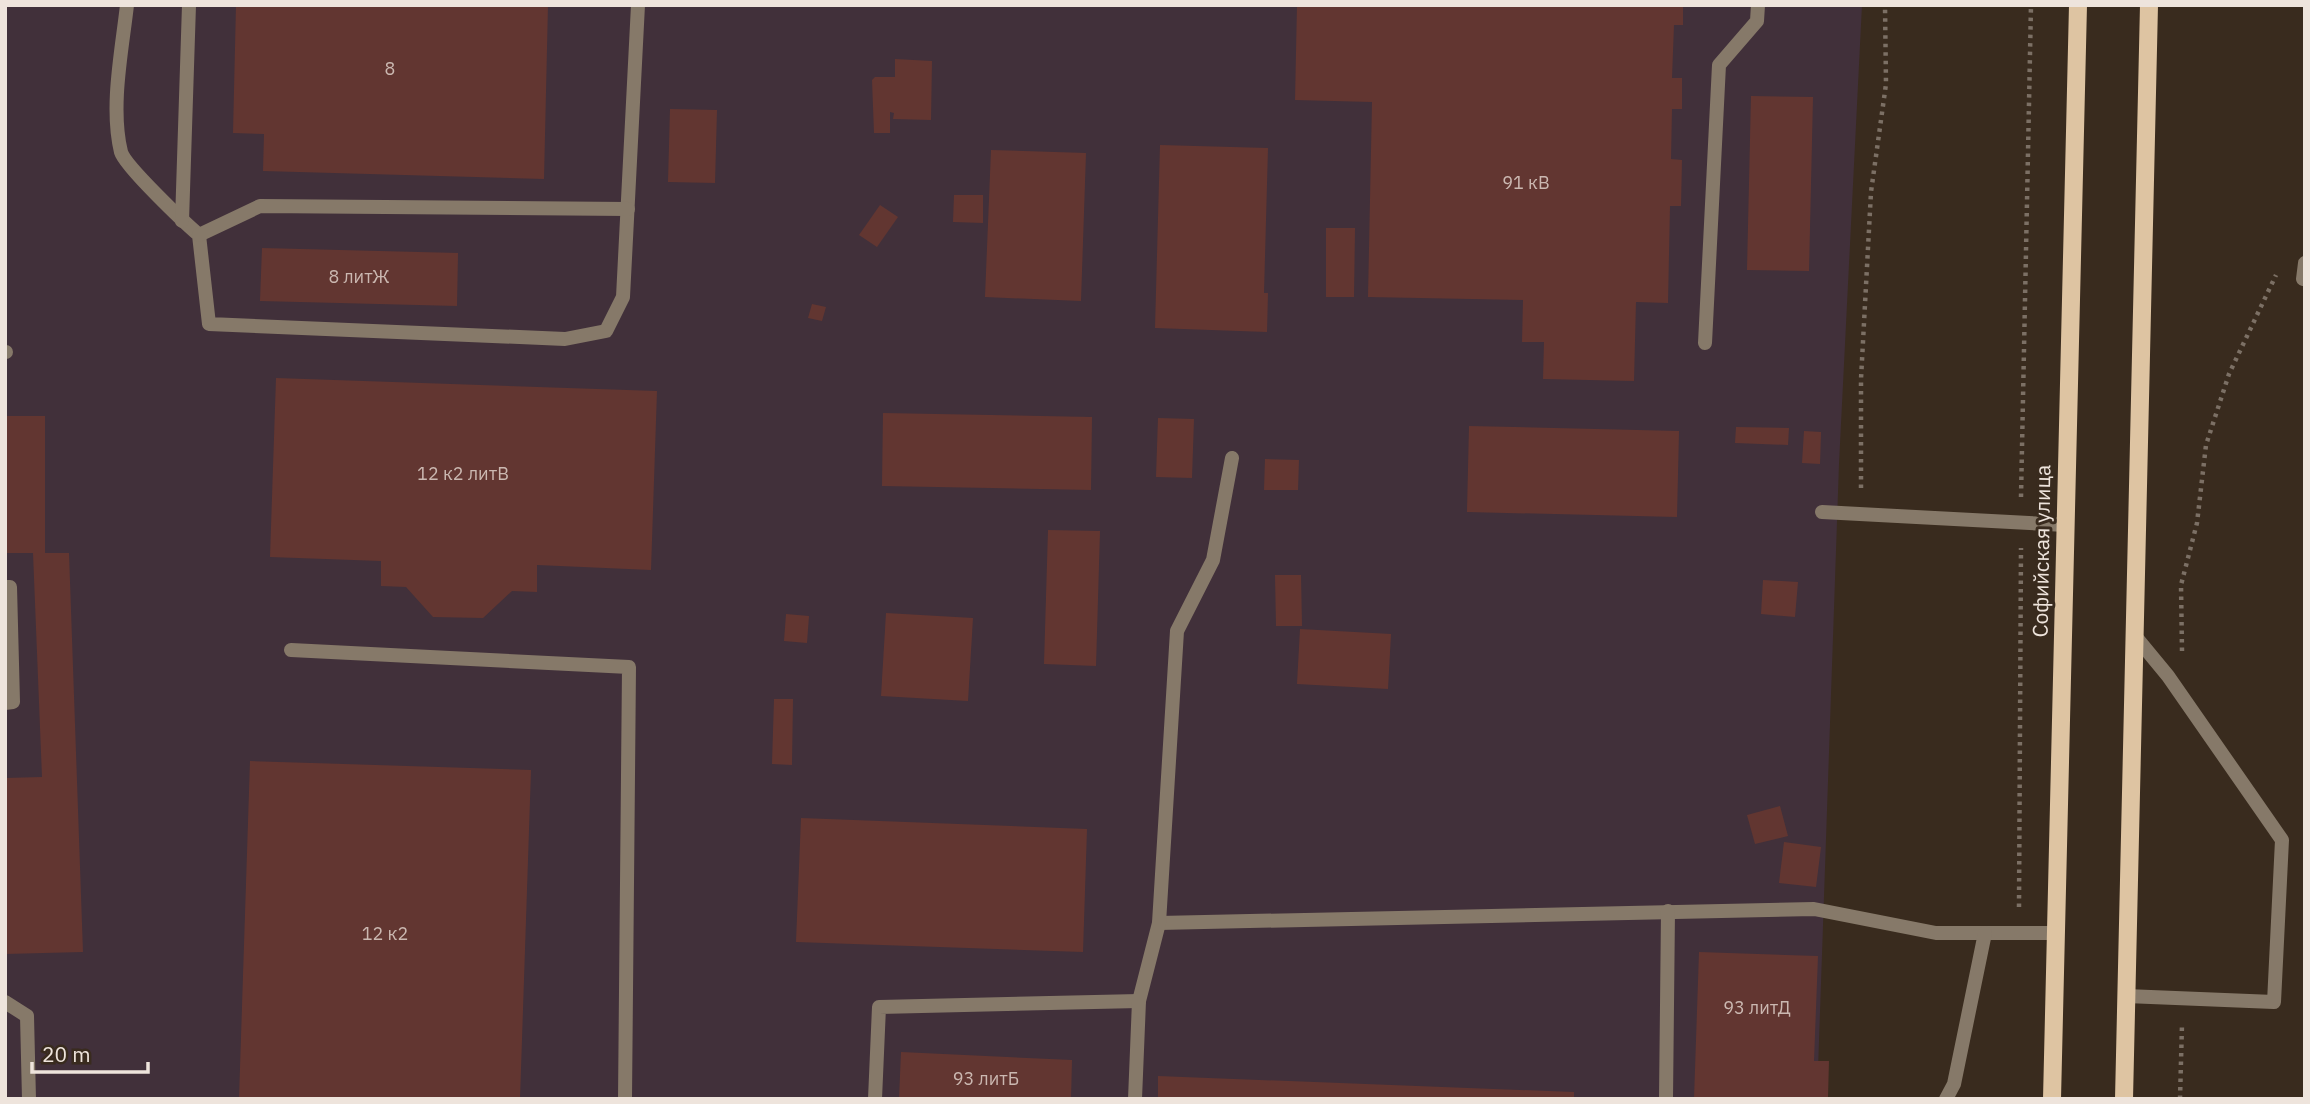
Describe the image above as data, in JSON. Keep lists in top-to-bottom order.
{
  "streets": {
    "main road": ["Софийская улица"]
  },
  "house_numbers": [
    "8",
    "91 кВ",
    "8 литЖ",
    "12 к2 литВ",
    "12 к2",
    "93 литД",
    "93 литБ"
  ],
  "scale_bar": "20 m"
}
